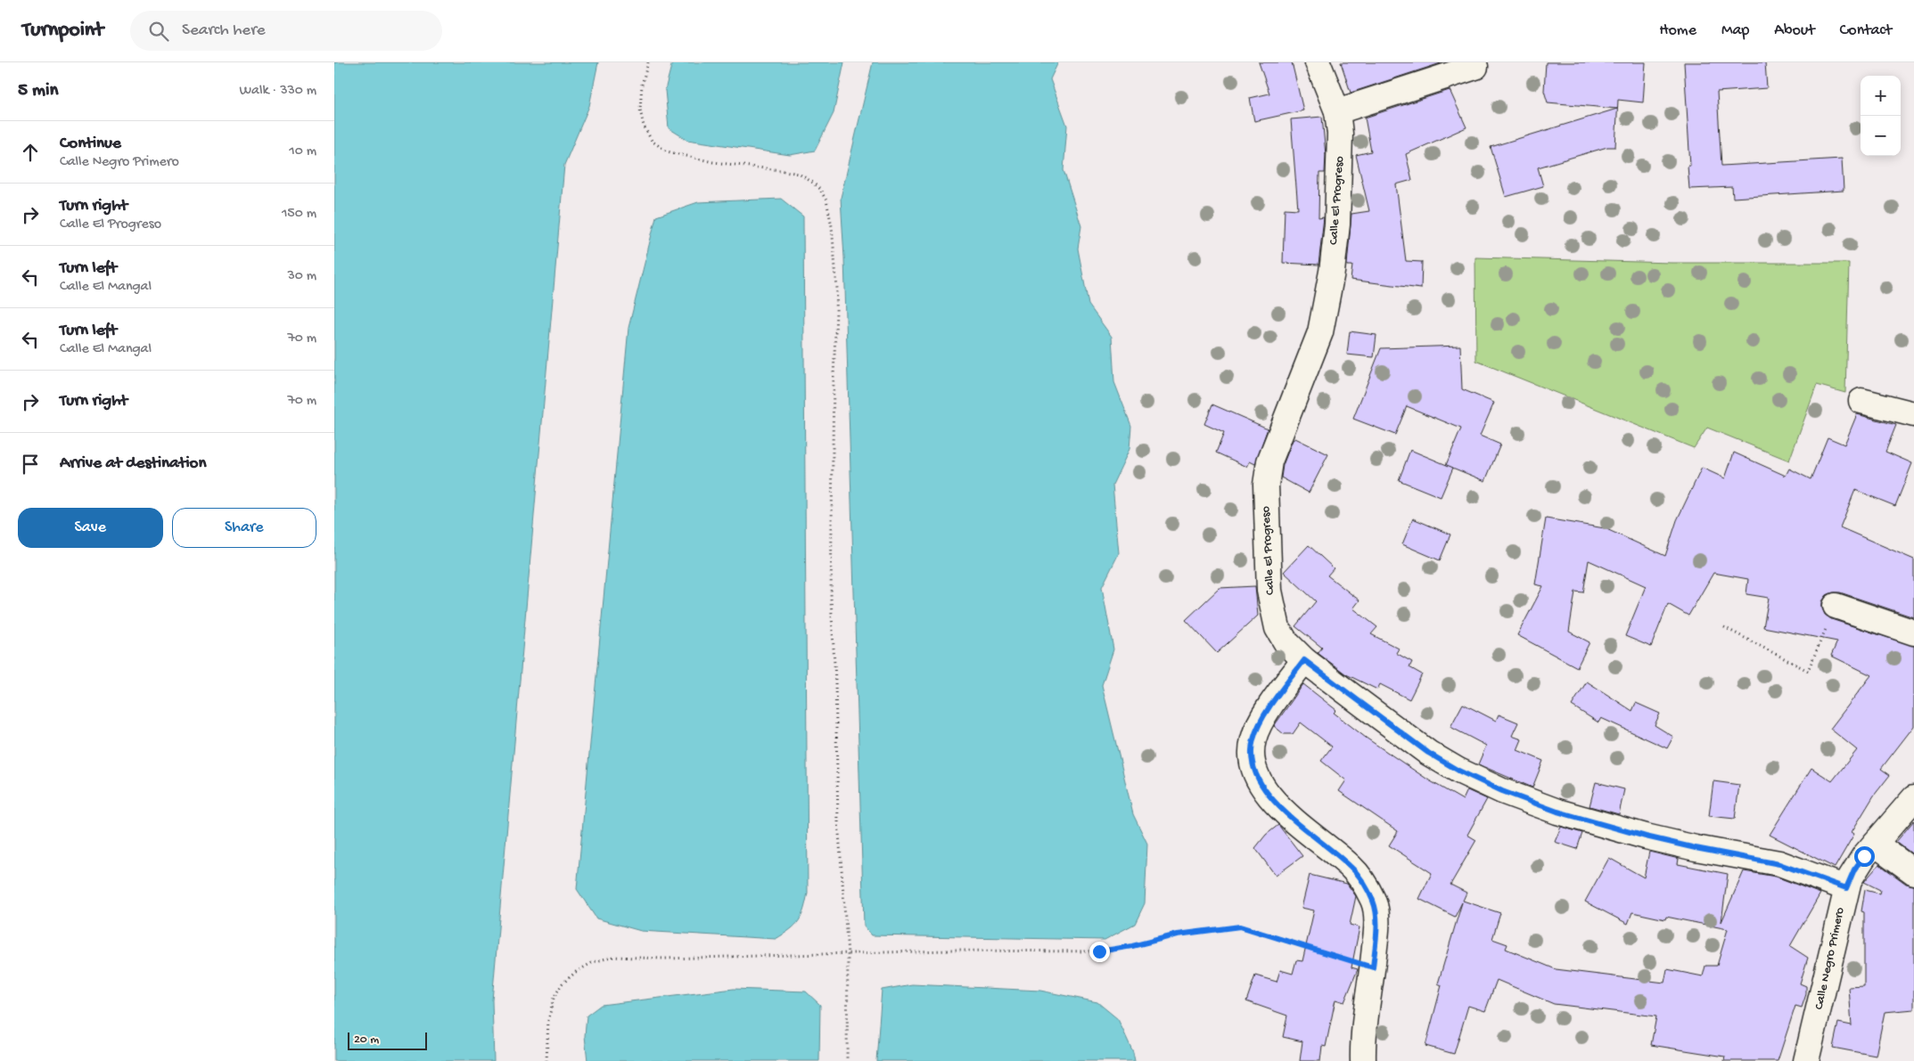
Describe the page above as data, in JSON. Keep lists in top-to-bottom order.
{
  "streets": {
    "street": ["Calle El Progreso", "Calle Negro Primero"]
  },
  "crossings": [
    ["Calle El Progreso", "Calle Negro Primero"]
  ],
  "scale_bar": "20 m",
  "page": {
    "header": "Turnpoint",
    "search": "Search here",
    "nav": [
      "Home",
      "Map",
      "About",
      "Contact"
    ],
    "heading": ["5 min", "Walk · 330 m"],
    "map_buttons": ["+", "−"],
    "list": [
      ["Continue", "Calle Negro Primero", "10 m"],
      ["Turn right", "Calle El Progreso", "150 m"],
      ["Turn left", "Calle El Mangal", "30 m"],
      ["Turn left", "Calle El Mangal", "70 m"],
      ["Turn right", "70 m"],
      "Arrive at destination"
    ],
    "buttons": ["Save", "Share"],
    "scale": "20 m"
  }
}
